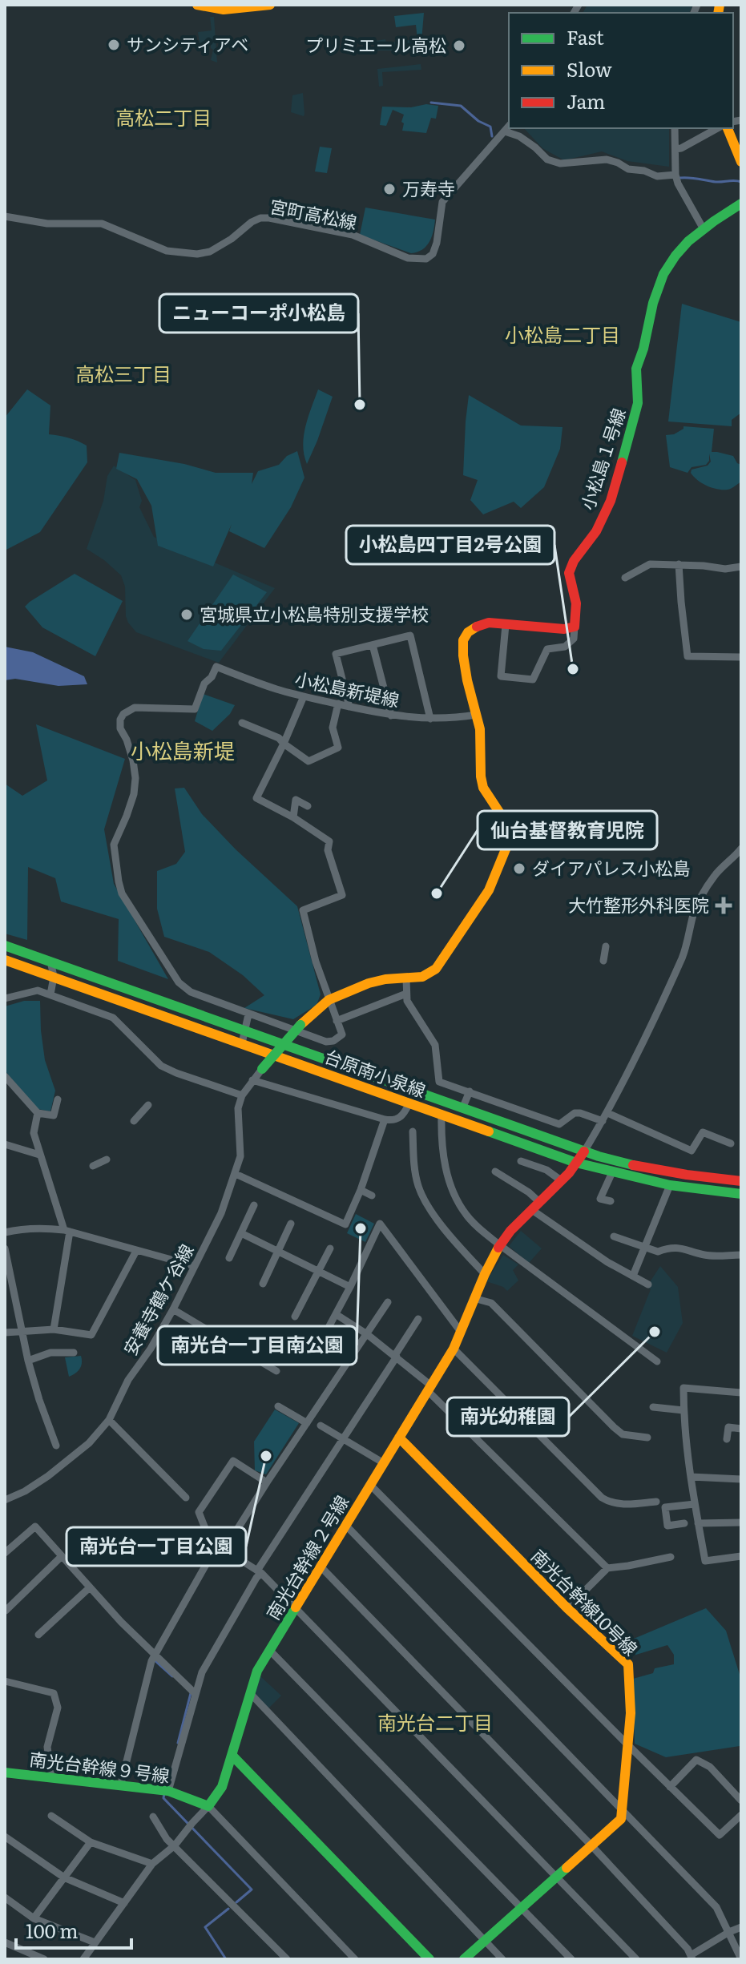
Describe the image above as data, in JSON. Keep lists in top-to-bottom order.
{
  "streets": {
    "street": [
      "宮町高松線",
      "小松島１号線",
      "小松島新堤線",
      "台原南小泉線",
      "安養寺鶴ケ谷線",
      "南光台幹線２号線",
      "南光台幹線10号線",
      "南光台幹線９号線"
    ]
  },
  "crossings": [
    ["台原南小泉線", "南光台幹線２号線"],
    ["南光台幹線２号線", "南光台幹線10号線"]
  ],
  "districts": [
    "高松二丁目",
    "小松島二丁目",
    "高松三丁目",
    "小松島新堤",
    "南光台二丁目"
  ],
  "places": {
    "other": [
      "サンシティアベ",
      "プリミエール高松",
      "万寿寺",
      "ニューコーポ小松島",
      "宮城県立小松島特別支援学校",
      "小松島四丁目2号公園",
      "ダイアパレス小松島",
      "仙台基督教育児院",
      "南光台一丁目南公園",
      "南光幼稚園",
      "南光台一丁目公園"
    ],
    "health": ["大竹整形外科医院"]
  },
  "legend": ["Fast", "Slow", "Jam"],
  "scale_bar": "100 m"
}
